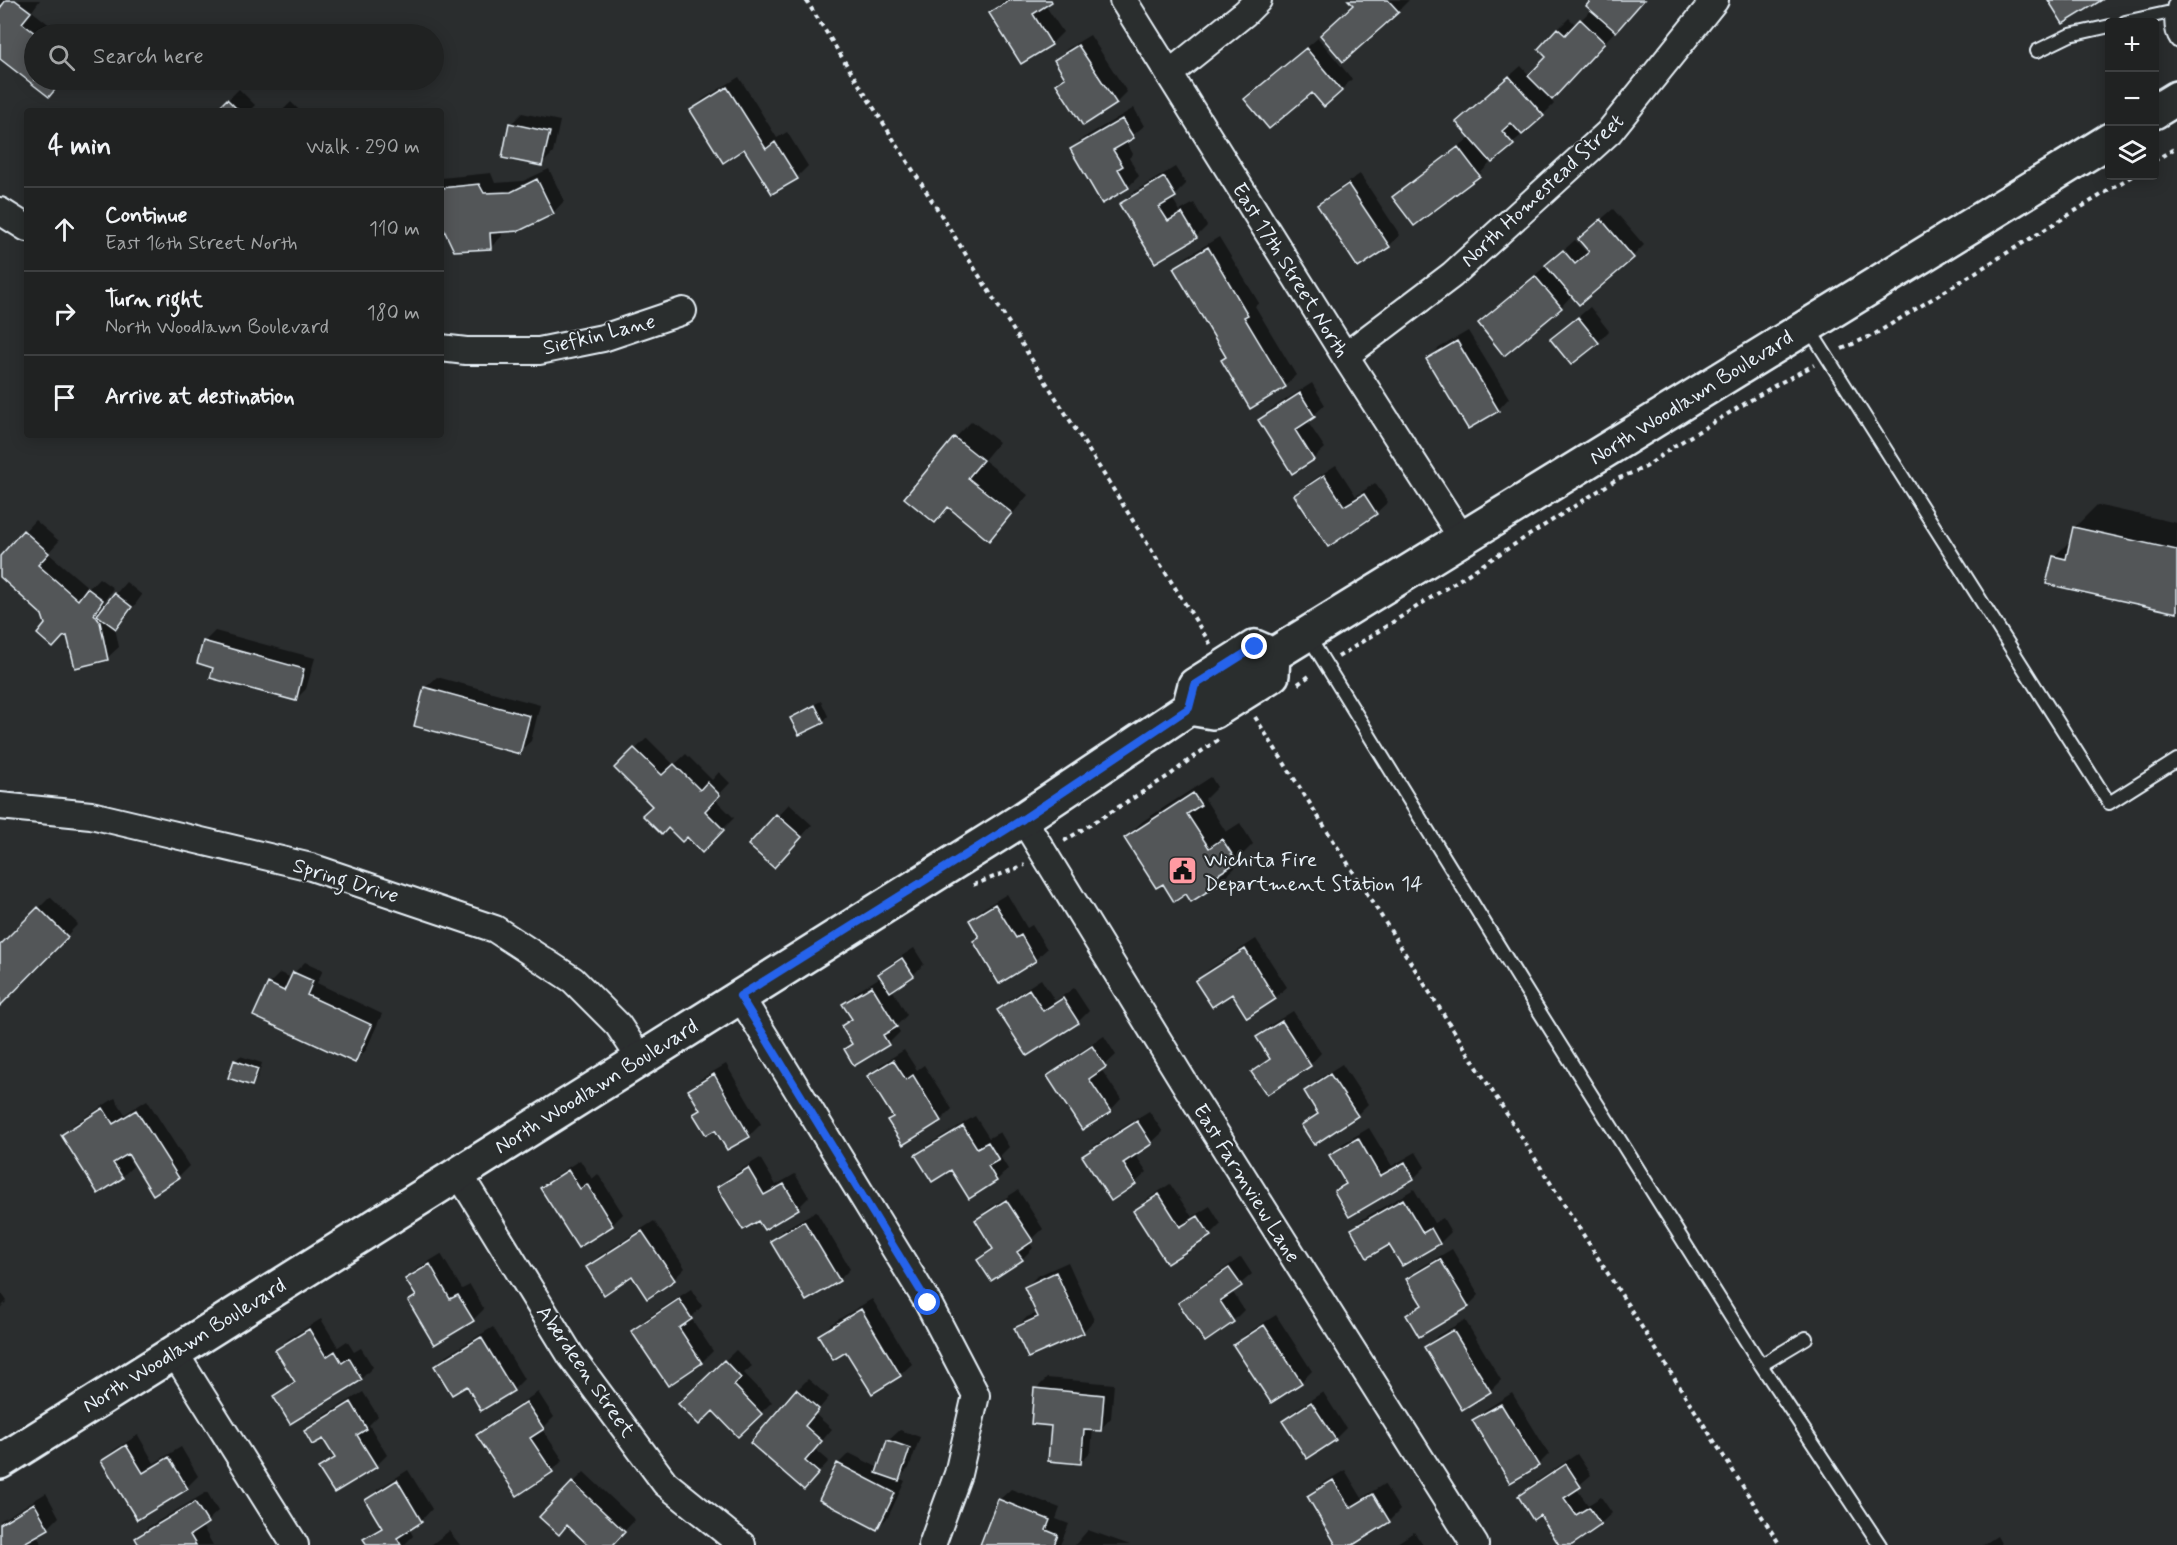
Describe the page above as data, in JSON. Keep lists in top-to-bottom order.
{
  "streets": {
    "main road": ["North Woodlawn Boulevard"],
    "street": [
      "North Homestead Street",
      "East 17th Street North",
      "Siefkin Lane",
      "Spring Drive",
      "East Farmview Lane",
      "Aberdeen Street"
    ]
  },
  "crossings": [
    ["North Homestead Street", "East 17th Street North"],
    ["East 17th Street North", "North Woodlawn Boulevard"],
    ["North Woodlawn Boulevard", "Spring Drive"],
    ["North Woodlawn Boulevard", "East Farmview Lane"],
    ["North Woodlawn Boulevard", "Aberdeen Street"]
  ],
  "places": {
    "public building": ["Wichita Fire Department Station 14"]
  },
  "page": {
    "map_buttons": ["+", "−"],
    "search": "Search here",
    "heading": ["4 min", "Walk · 290 m"],
    "list": [
      ["Continue", "East 16th Street North", "110 m"],
      ["Turn right", "North Woodlawn Boulevard", "180 m"],
      "Arrive at destination"
    ]
  }
}
